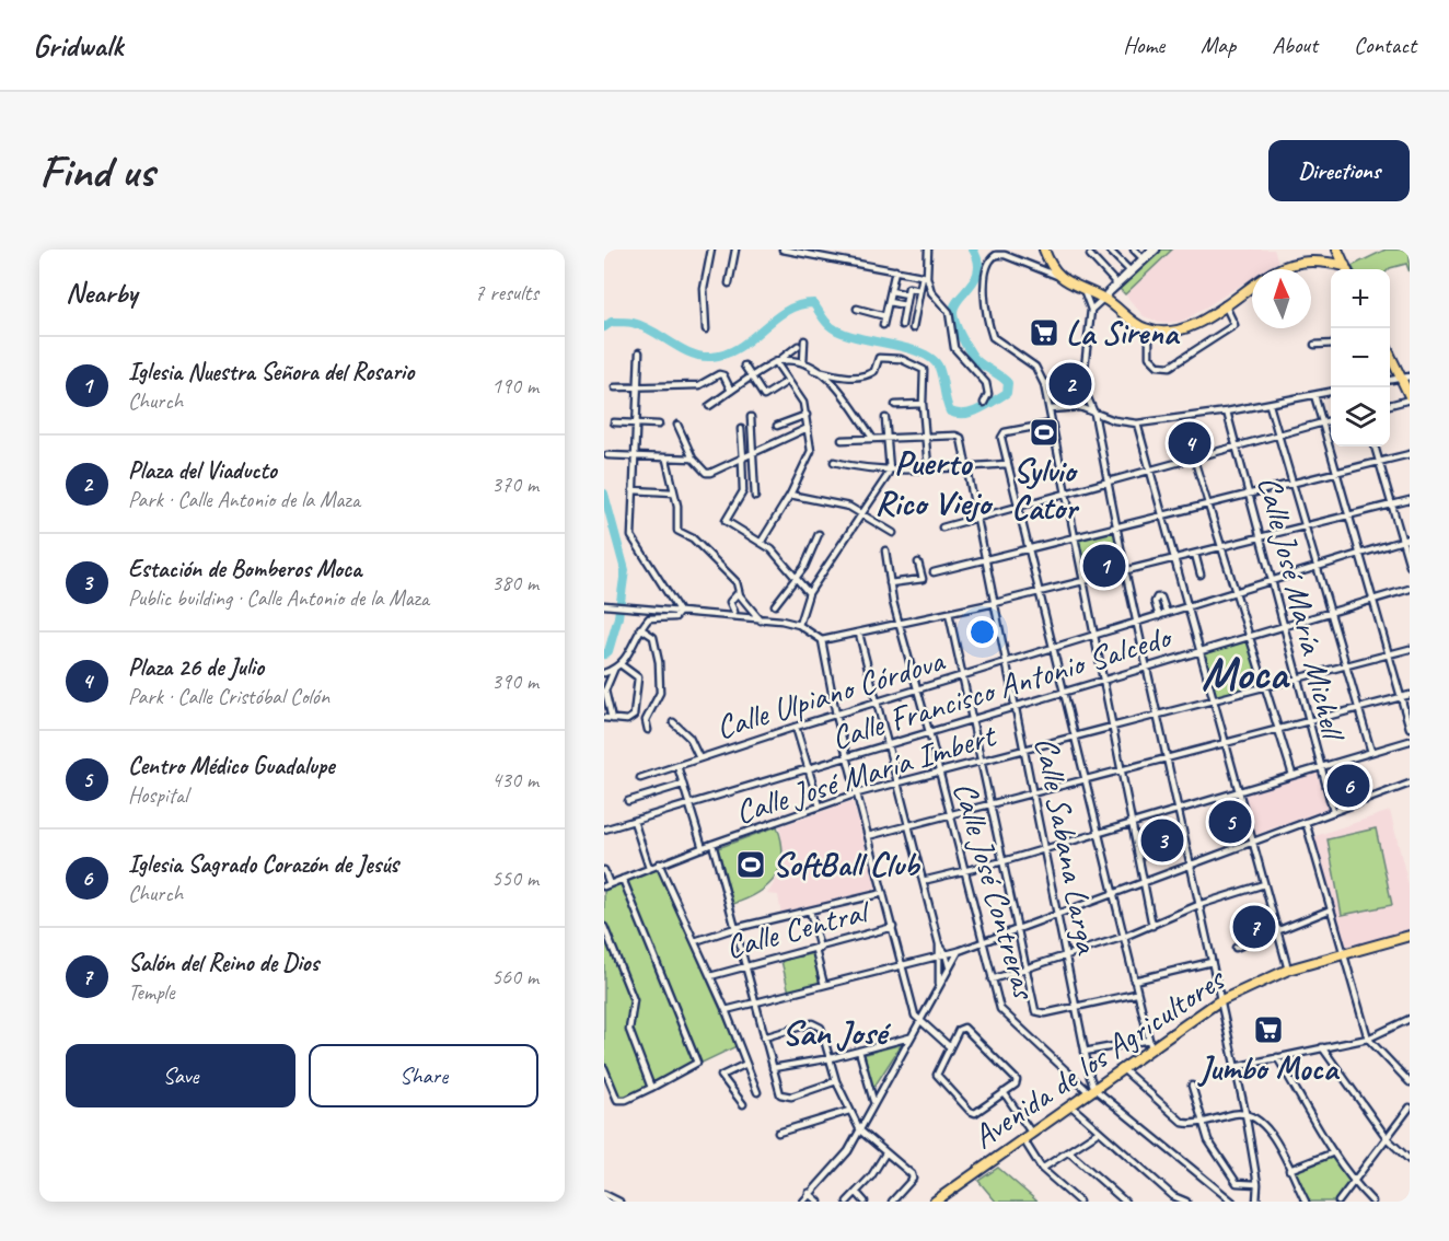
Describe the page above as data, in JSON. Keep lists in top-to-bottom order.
{
  "streets": {
    "main road": ["Avenida de los Agricultores"],
    "street": [
      "Calle José María Michell",
      "Calle Francisco Antonio Salcedo",
      "Calle Ulpiano Córdova",
      "Calle José María Imbert",
      "Calle Sabana Larga",
      "Calle José Contreras",
      "Calle Central"
    ]
  },
  "crossings": [
    ["Calle José María Michell", "Calle Francisco Antonio Salcedo"],
    ["Calle José María Michell", "Calle Ulpiano Córdova"],
    ["Calle José María Michell", "Calle José María Imbert"],
    ["Calle Francisco Antonio Salcedo", "Calle Sabana Larga"],
    ["Calle Francisco Antonio Salcedo", "Calle José Contreras"],
    ["Calle Ulpiano Córdova", "Calle Sabana Larga"],
    ["Calle Ulpiano Córdova", "Calle José Contreras"],
    ["Calle José María Imbert", "Calle Sabana Larga"],
    ["Calle José María Imbert", "Calle José Contreras"],
    ["Calle Sabana Larga", "Calle José Contreras"],
    ["Calle Sabana Larga", "Avenida de los Agricultores"],
    ["Calle José Contreras", "Avenida de los Agricultores"]
  ],
  "districts": ["Puerto Rico Viejo", "Moca", "San José"],
  "places": {
    "supermarket": ["La Sirena", "Jumbo Moca"],
    "sports": ["Sylvio Cator", "SoftBall Club"]
  },
  "north": "top",
  "page": {
    "header": "Gridwalk",
    "nav": [
      "Home",
      "Map",
      "About",
      "Contact"
    ],
    "buttons": [
      "Directions",
      ["Save", "Share"]
    ],
    "title": "Find us",
    "heading": ["Nearby", "7 results"],
    "map_buttons": ["+", "−"],
    "list": [
      {
        "mark": "1",
        "name": "Iglesia Nuestra Señora del Rosario",
        "note": "Church",
        "value": "190 m"
      },
      {
        "mark": "2",
        "name": "Plaza del Viaducto",
        "note": "Park · Calle Antonio de la Maza",
        "value": "370 m"
      },
      {
        "mark": "3",
        "name": "Estación de Bomberos Moca",
        "note": "Public building · Calle Antonio de la Maza",
        "value": "380 m"
      },
      {
        "mark": "4",
        "name": "Plaza 26 de Julio",
        "note": "Park · Calle Cristóbal Colón",
        "value": "390 m"
      },
      {
        "mark": "5",
        "name": "Centro Médico Guadalupe",
        "note": "Hospital",
        "value": "430 m"
      },
      {
        "mark": "6",
        "name": "Iglesia Sagrado Corazón de Jesús",
        "note": "Church",
        "value": "550 m"
      },
      {
        "mark": "7",
        "name": "Salón del Reino de Dios",
        "note": "Temple",
        "value": "560 m"
      }
    ],
    "pins": [
      "2",
      "4",
      "1",
      "6",
      "5",
      "3",
      "7"
    ]
  }
}
